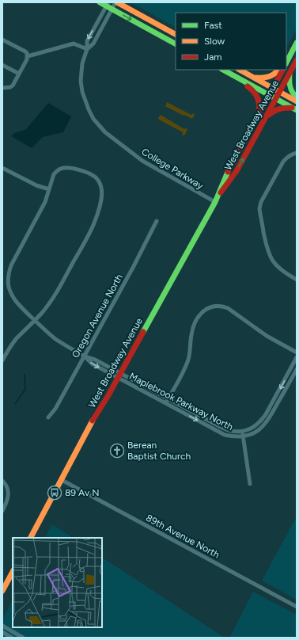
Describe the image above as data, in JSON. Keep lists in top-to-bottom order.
{
  "streets": {
    "main road": ["West Broadway Avenue"],
    "street": [
      "College Parkway",
      "Oregon Avenue North",
      "Maplebrook Parkway North",
      "89th Avenue North"
    ]
  },
  "crossings": [
    ["West Broadway Avenue", "College Parkway"],
    ["West Broadway Avenue", "Maplebrook Parkway North"],
    ["West Broadway Avenue", "89th Avenue North"]
  ],
  "places": {
    "church": ["Berean Baptist Church"],
    "bus stop": ["89 Av N"]
  },
  "legend": ["Fast", "Slow", "Jam"]
}
